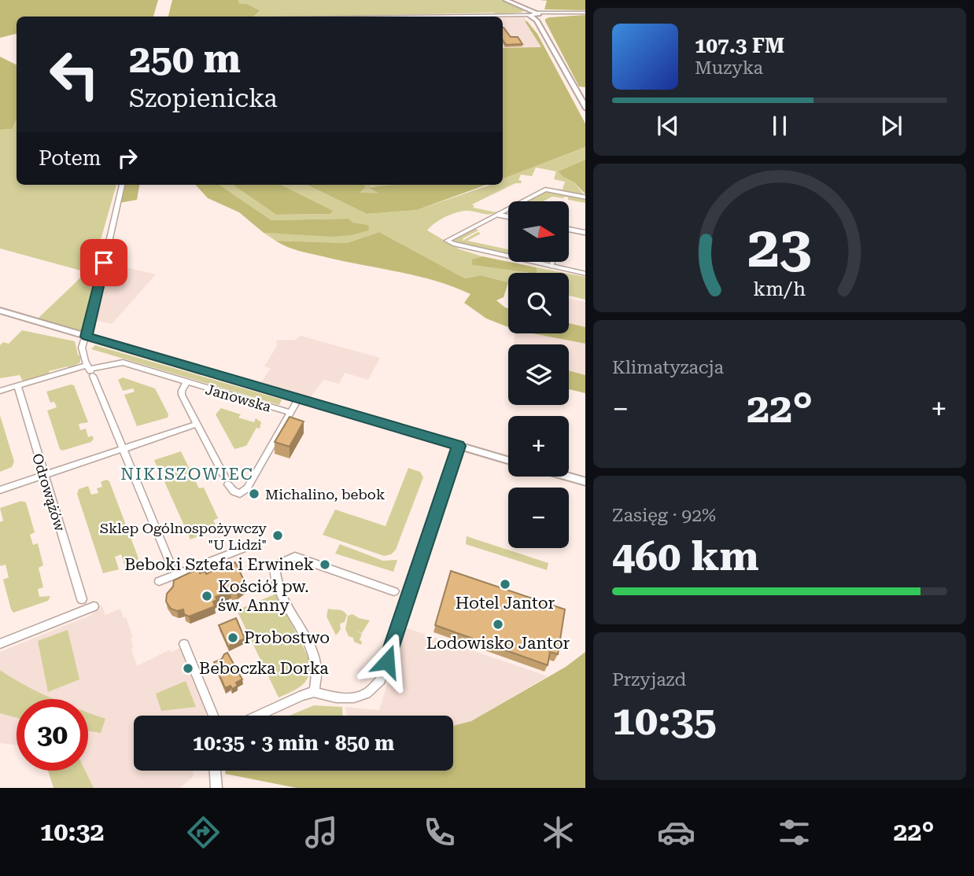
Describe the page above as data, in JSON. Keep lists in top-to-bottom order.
{
  "streets": {
    "street": ["Janowska", "Odrowążów"]
  },
  "crossings": [
    ["Janowska", "Odrowążów"]
  ],
  "districts": ["NIKISZOWIEC"],
  "places": [
    "Michalino, bebok",
    "Sklep Ogólnospożywczy \"U Lidzi\"",
    "Beboki Sztefa i Erwinek",
    "Hotel Jantor",
    "Kościół pw. św. Anny",
    "Lodowisko Jantor",
    "Probostwo",
    "Beboczka Dorka"
  ],
  "north": "right",
  "page": {
    "turn": ["250 m", "Szopienicka"],
    "song": ["107.3 FM", "Muzyka"],
    "then": "Potem",
    "map_buttons": ["+", "−"],
    "tile": [
      "Klimatyzacja",
      ["Zasięg · 92%", "460 km"],
      ["Przyjazd", "10:35"]
    ],
    "heat": ["−", "22°", "+"],
    "limit": "30",
    "trip": "10:35 · 3 min · 850 m",
    "tabs": ["10:32", "22°"],
    "gauge": ["23", "km/h"]
  }
}
